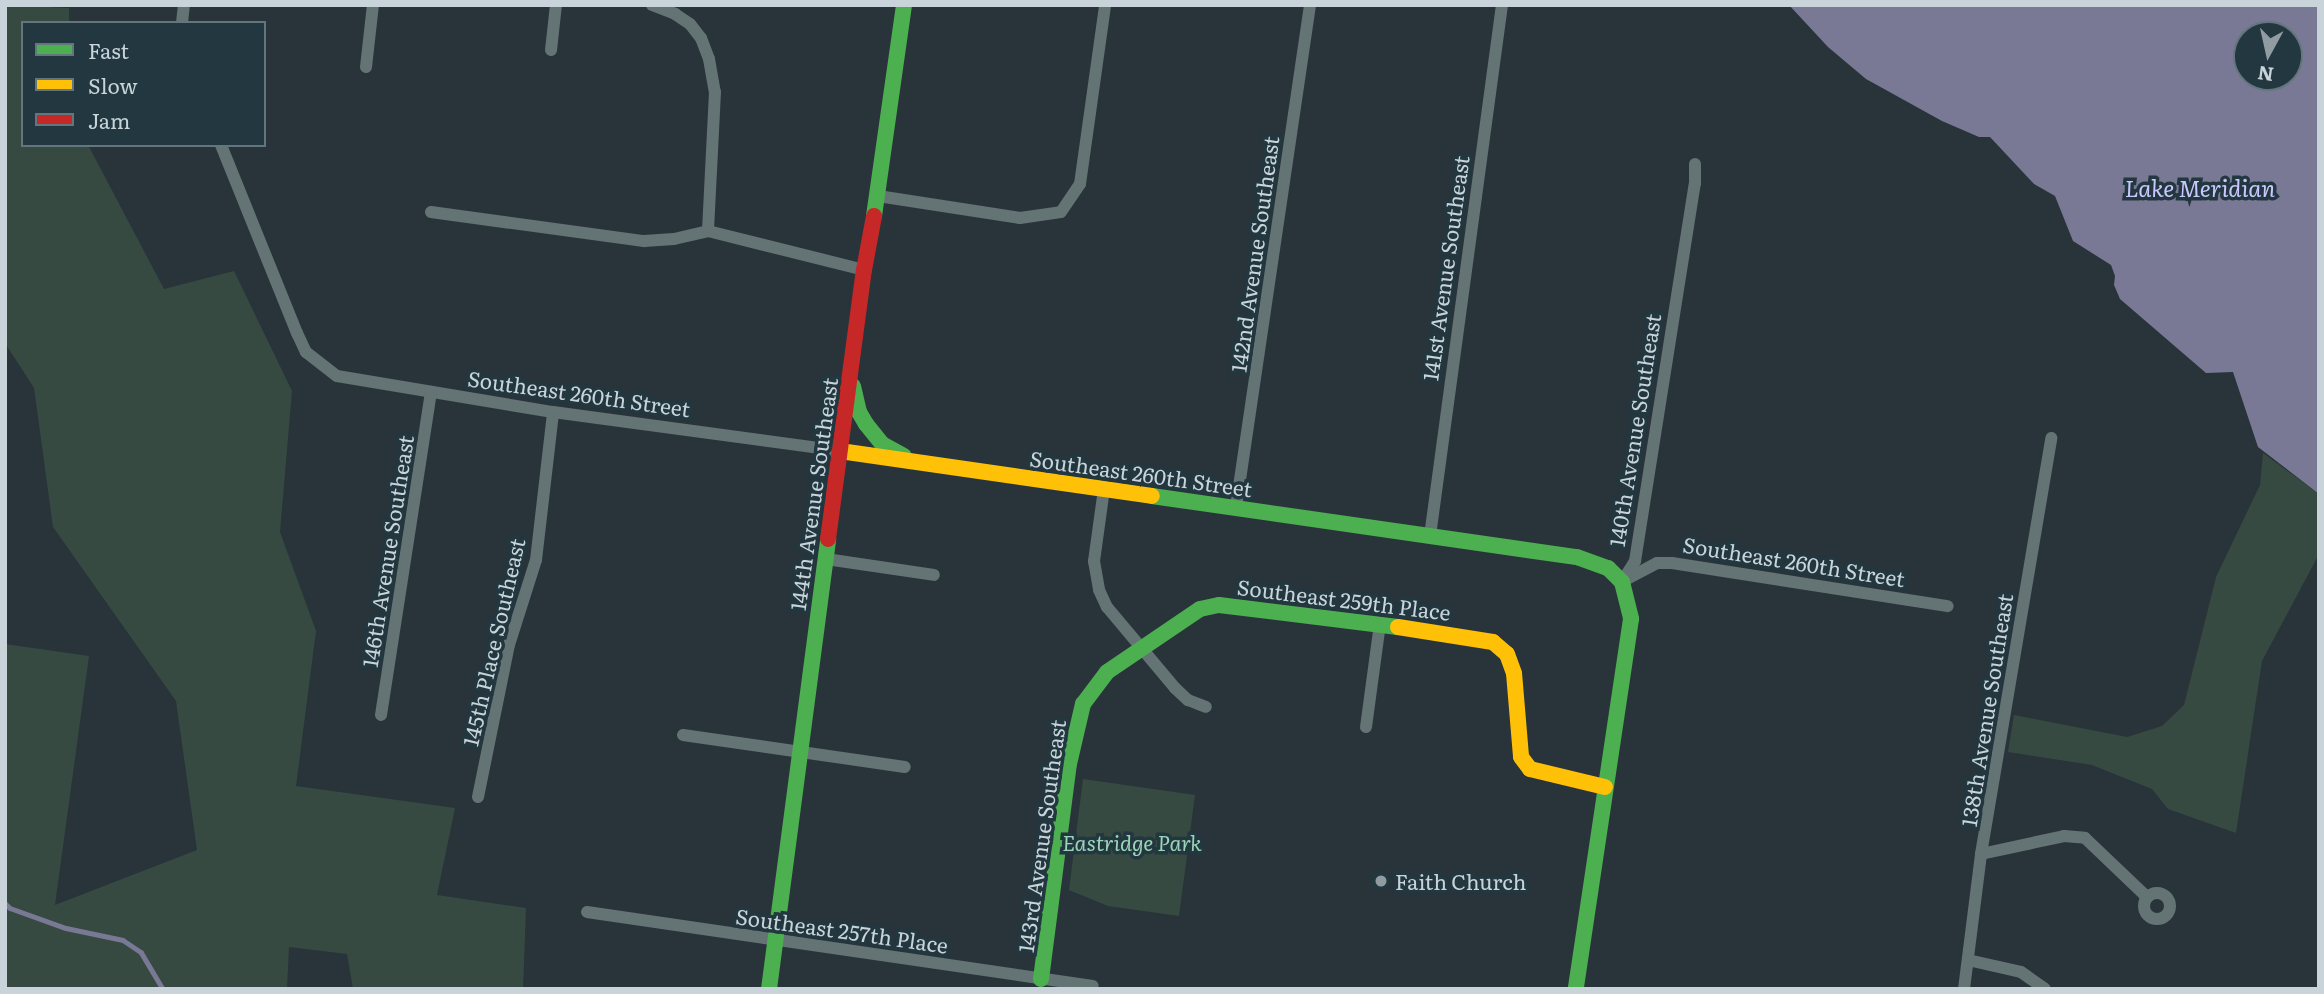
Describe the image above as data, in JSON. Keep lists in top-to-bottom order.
{
  "streets": {
    "street": [
      "142nd Avenue Southeast",
      "141st Avenue Southeast",
      "Southeast 260th Street",
      "140th Avenue Southeast",
      "144th Avenue Southeast",
      "146th Avenue Southeast",
      "Southeast 259th Place",
      "145th Place Southeast",
      "138th Avenue Southeast",
      "143rd Avenue Southeast",
      "Southeast 257th Place"
    ]
  },
  "crossings": [
    ["142nd Avenue Southeast", "Southeast 260th Street"],
    ["141st Avenue Southeast", "Southeast 260th Street"],
    ["Southeast 260th Street", "140th Avenue Southeast"],
    ["Southeast 260th Street", "144th Avenue Southeast"],
    ["Southeast 260th Street", "146th Avenue Southeast"],
    ["Southeast 260th Street", "145th Place Southeast"],
    ["144th Avenue Southeast", "Southeast 257th Place"],
    ["Southeast 259th Place", "143rd Avenue Southeast"],
    ["143rd Avenue Southeast", "Southeast 257th Place"]
  ],
  "water": ["Lake Meridian"],
  "parks": ["Eastridge Park"],
  "places": ["Faith Church"],
  "legend": ["Fast", "Slow", "Jam"],
  "north": "bottom"
}
